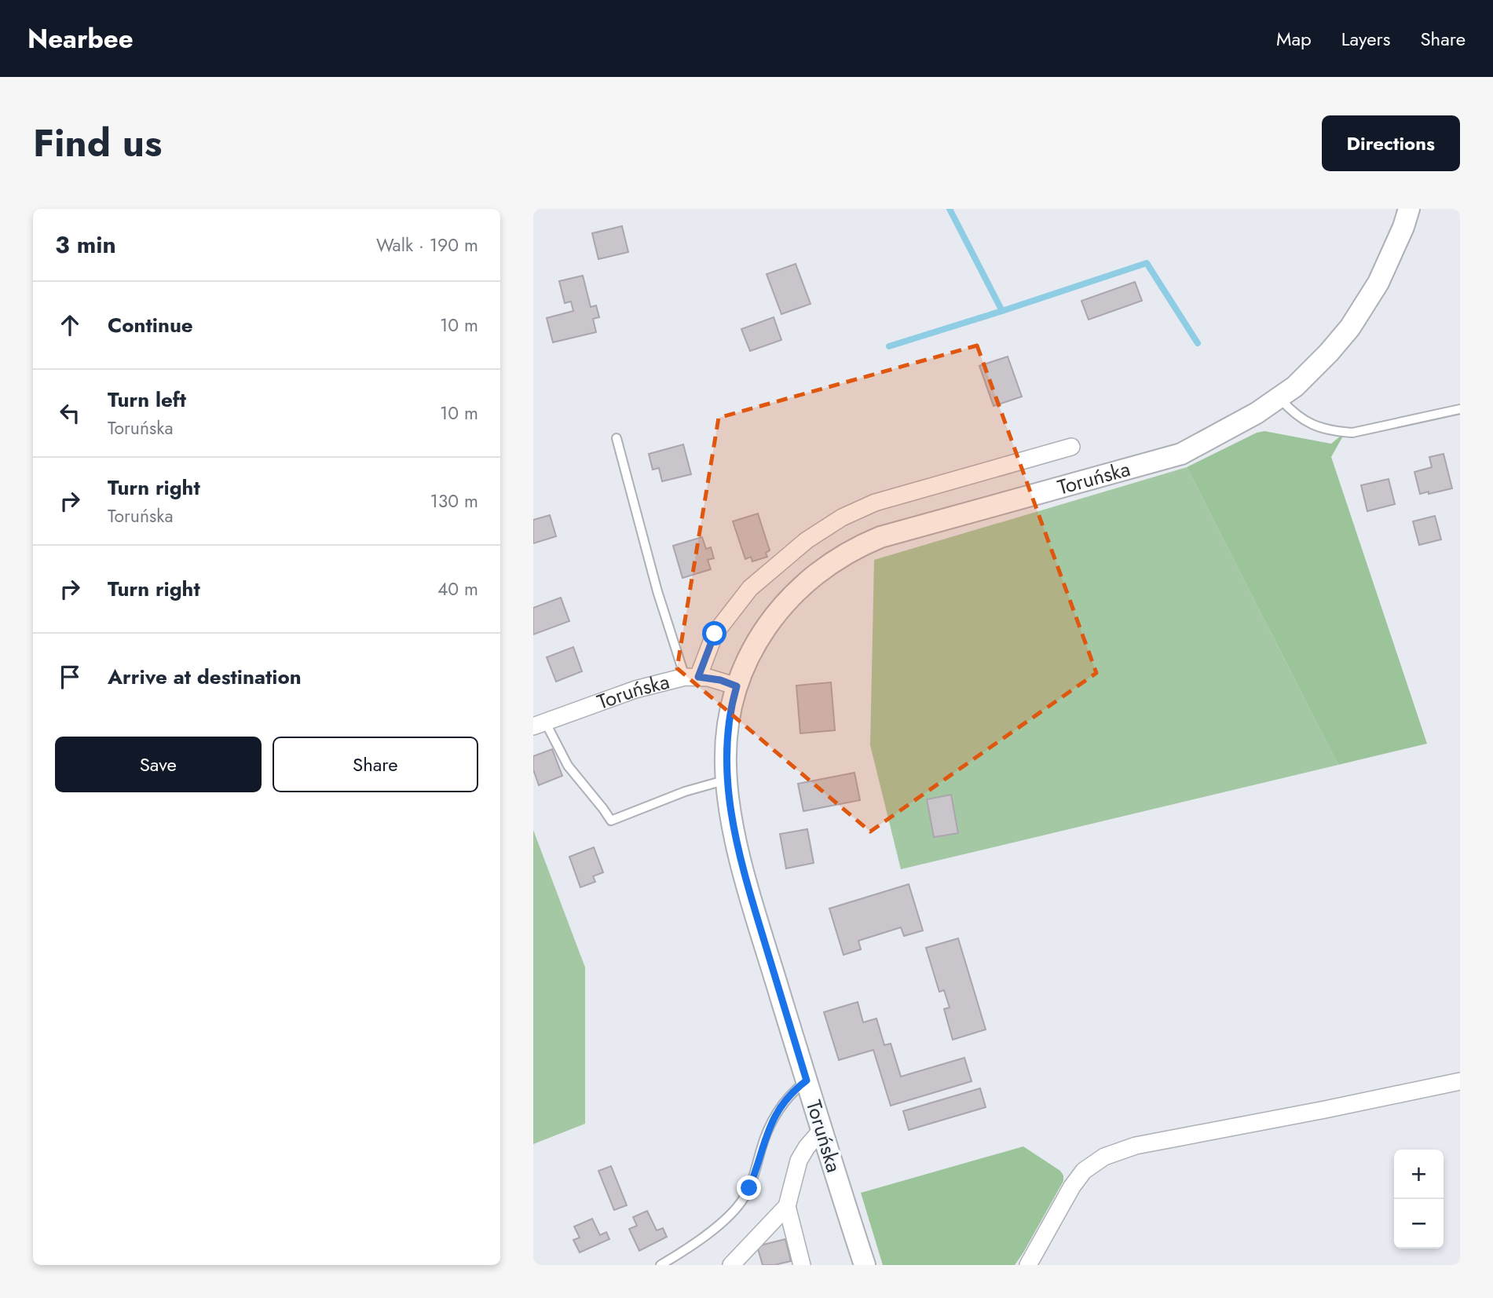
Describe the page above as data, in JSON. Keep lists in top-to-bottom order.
{
  "streets": {
    "street": ["Toruńska"]
  },
  "page": {
    "header": "Nearbee",
    "nav": ["Map", "Layers", "Share"],
    "title": "Find us",
    "buttons": [
      "Directions",
      ["Save", "Share"]
    ],
    "heading": ["3 min", "Walk · 190 m"],
    "list": [
      ["Continue", "10 m"],
      ["Turn left", "Toruńska", "10 m"],
      ["Turn right", "Toruńska", "130 m"],
      ["Turn right", "40 m"],
      "Arrive at destination"
    ],
    "map_buttons": ["+", "−"]
  }
}
